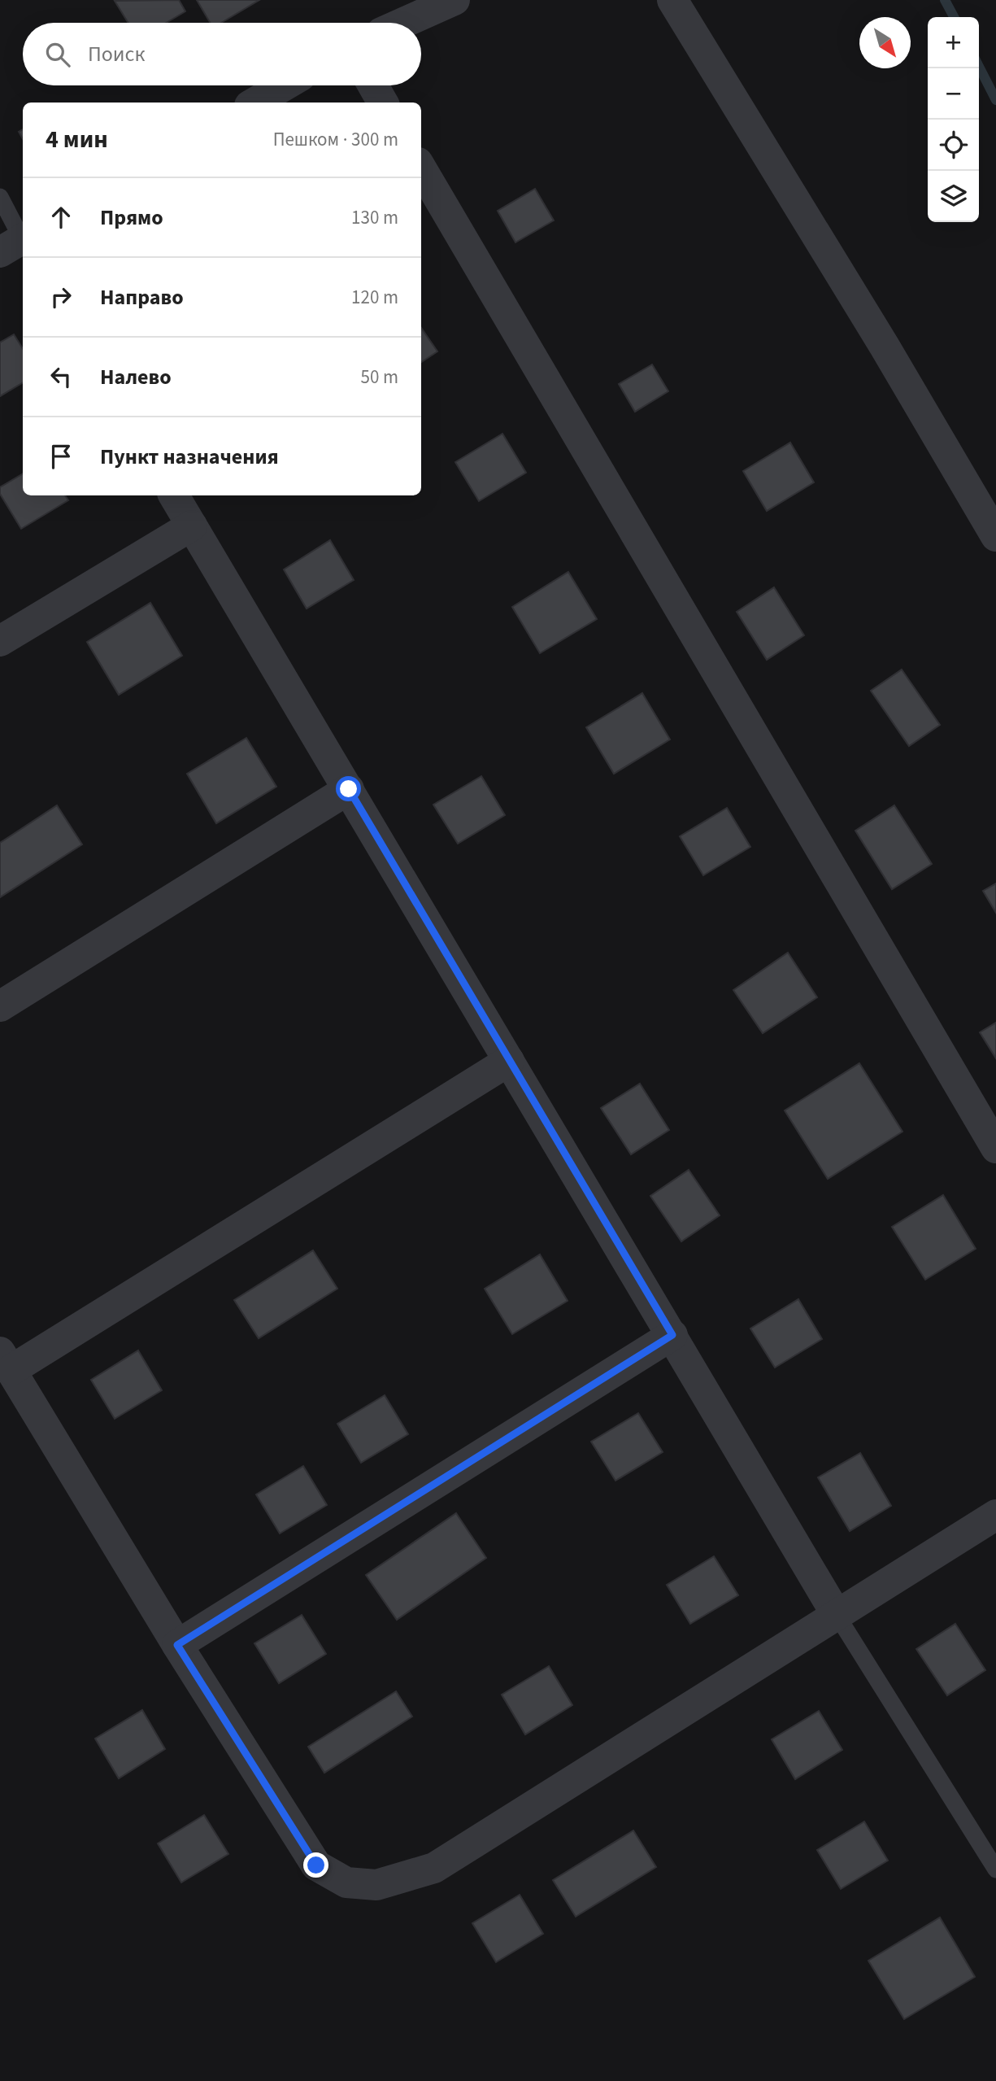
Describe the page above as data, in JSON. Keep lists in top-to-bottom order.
{
  "north": "bottom right",
  "page": {
    "map_buttons": ["+", "−"],
    "search": "Поиск",
    "heading": ["4 мин", "Пешком · 300 m"],
    "list": [
      ["Прямо", "130 m"],
      ["Направо", "120 m"],
      ["Налево", "50 m"],
      "Пункт назначения"
    ]
  }
}
